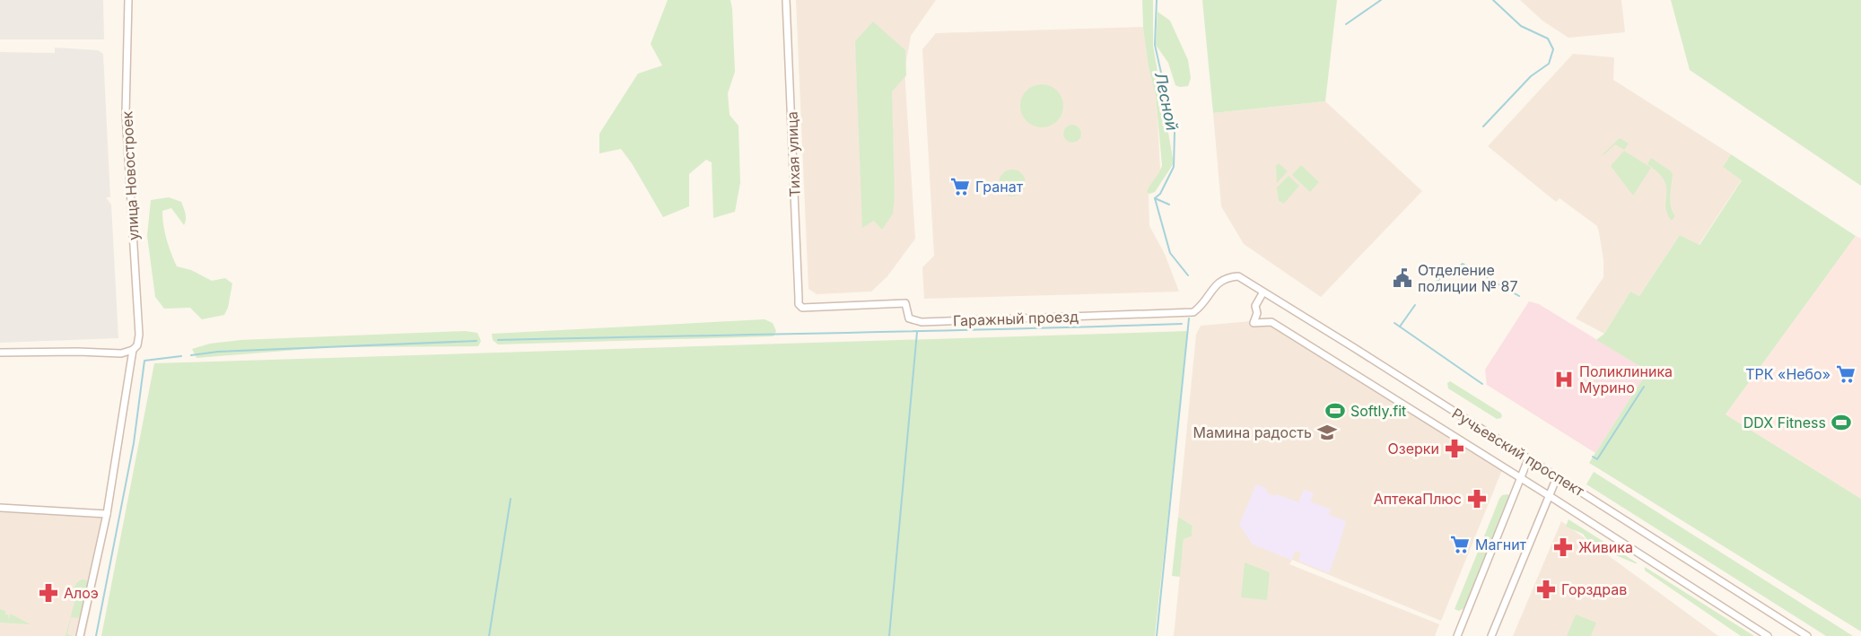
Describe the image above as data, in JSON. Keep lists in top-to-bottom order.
{
  "streets": {
    "street": [
      "Тихая улица",
      "улица Новостроек",
      "Гаражный проезд",
      "Ручьевский проспект"
    ]
  },
  "crossings": [
    ["Тихая улица", "Гаражный проезд"],
    ["Гаражный проезд", "Ручьевский проспект"]
  ],
  "water": ["Лесной"],
  "places": {
    "supermarket": ["Гранат", "ТРК «Небо»", "Магнит"],
    "public building": ["Отделение полиции № 87"],
    "hospital": ["Поликлиника Мурино"],
    "sports": ["Softly.fit", "DDX Fitness"],
    "school or university": ["Мамина радость"],
    "pharmacy": [
      "Озерки",
      "АптекаПлюс",
      "Живика",
      "Горздрав",
      "Алоэ"
    ]
  }
}
